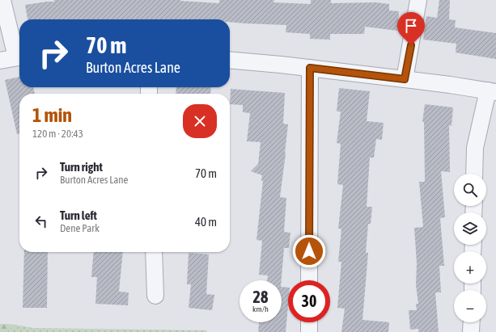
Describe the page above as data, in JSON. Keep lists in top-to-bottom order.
{
  "page": {
    "turn": ["70 m", "Burton Acres Lane"],
    "heading": ["1 min", "120 m · 20:43"],
    "list": [
      {
        "name": "Turn right",
        "note": "Burton Acres Lane",
        "value": "70 m"
      },
      {
        "name": "Turn left",
        "note": "Dene Park",
        "value": "40 m"
      }
    ],
    "map_buttons": ["+", "−"],
    "speed": "28 km/h",
    "limit": "30"
  }
}
